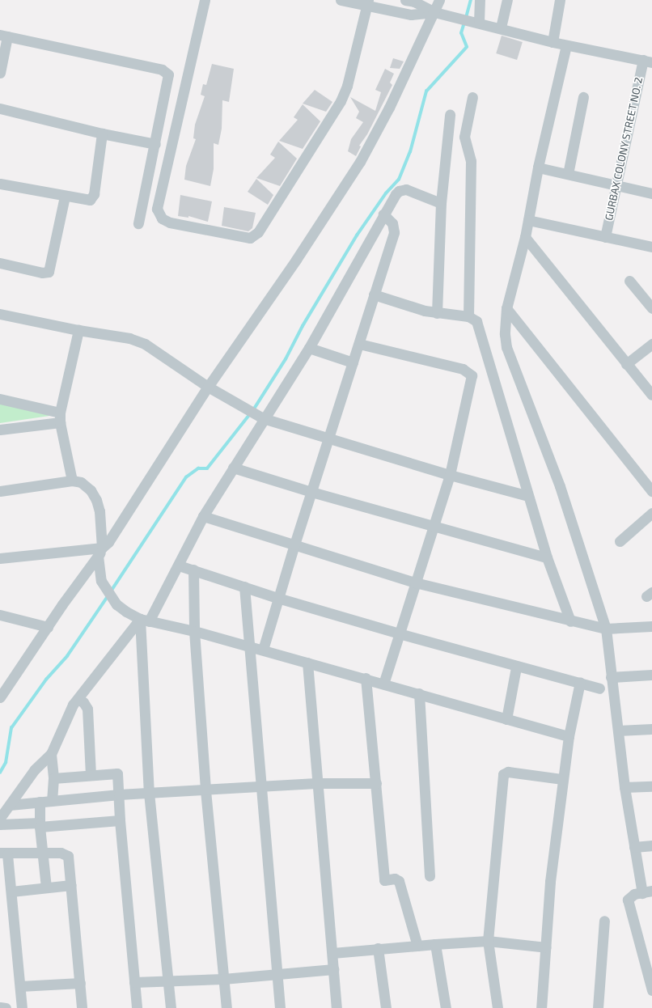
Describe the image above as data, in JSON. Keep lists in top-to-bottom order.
{
  "streets": {
    "street": ["GURBAX COLONY STREET NO. 2"]
  }
}
